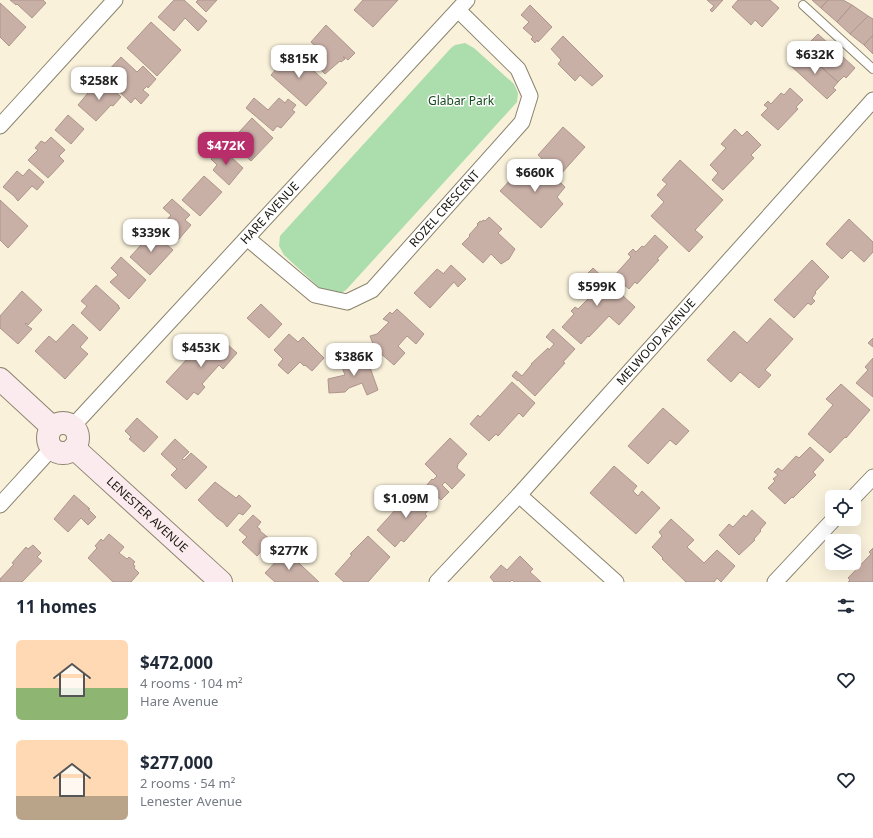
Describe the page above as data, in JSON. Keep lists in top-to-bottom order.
{
  "streets": {
    "street": [
      "ROZEL CRESCENT",
      "HARE AVENUE",
      "MELWOOD AVENUE",
      "LENESTER AVENUE"
    ]
  },
  "crossings": [
    ["ROZEL CRESCENT", "HARE AVENUE"],
    ["HARE AVENUE", "LENESTER AVENUE"]
  ],
  "parks": ["Glabar Park"],
  "page": {
    "price": [
      "$632K",
      "$815K",
      "$258K",
      "$472K",
      "$660K",
      "$339K",
      "$599K",
      "$453K",
      "$386K",
      "$1.09M",
      "$277K"
    ],
    "heading": "11 homes",
    "list": [
      {
        "name": "$472,000",
        "note": "4 rooms · 104 m² · Hare Avenue"
      },
      {
        "name": "$277,000",
        "note": "2 rooms · 54 m² · Lenester Avenue"
      }
    ]
  }
}
